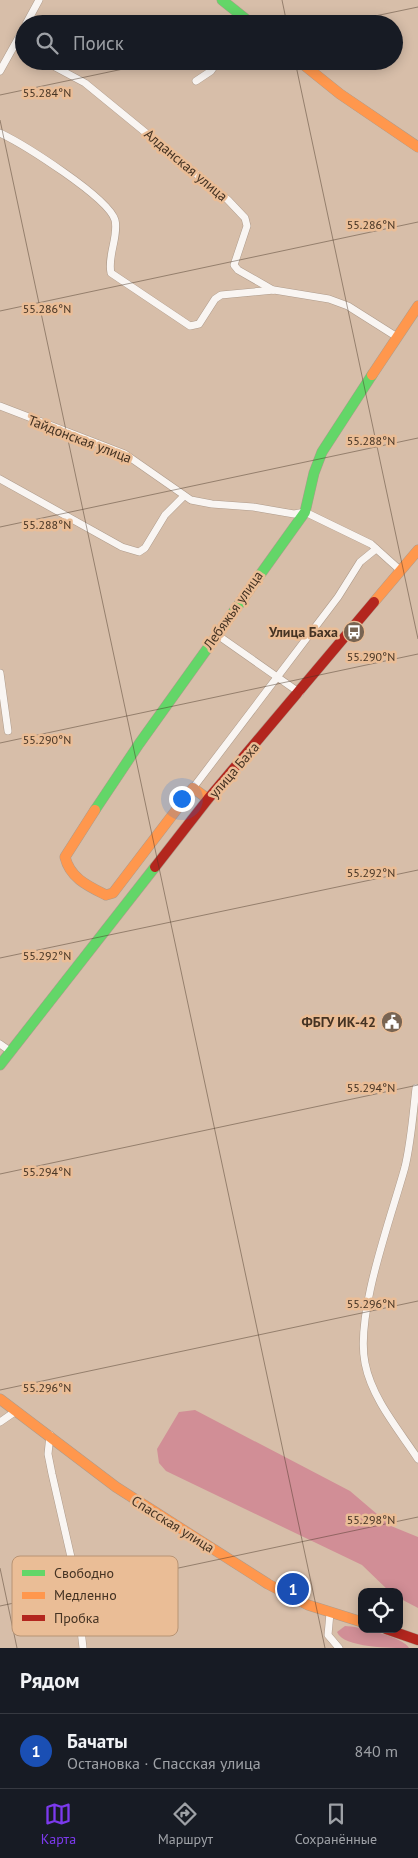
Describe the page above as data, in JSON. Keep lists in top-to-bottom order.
{
  "streets": {
    "street": [
      "Алданская улица",
      "Тайдонская улица",
      "Лебяжья улица",
      "улица Баха",
      "Спасская улица"
    ]
  },
  "crossings": [
    ["Тайдонская улица", "Лебяжья улица"],
    ["Тайдонская улица", "улица Баха"]
  ],
  "places": {
    "bus stop": ["Улица Баха"],
    "public building": ["ФБГУ ИК-42"]
  },
  "legend": ["Свободно", "Медленно", "Пробка"],
  "page": {
    "search": "Поиск",
    "pins": "1",
    "heading": "Рядом",
    "list": [
      {
        "mark": "1",
        "name": "Бачаты",
        "note": "Остановка · Спасская улица",
        "value": "840 m"
      }
    ],
    "nav": ["Карта", "Маршрут", "Сохранённые"]
  },
  "coordinates": [
    "55.284°N",
    "55.286°N",
    "55.288°N",
    "55.290°N",
    "55.292°N",
    "55.294°N",
    "55.296°N",
    "55.298°N"
  ]
}
